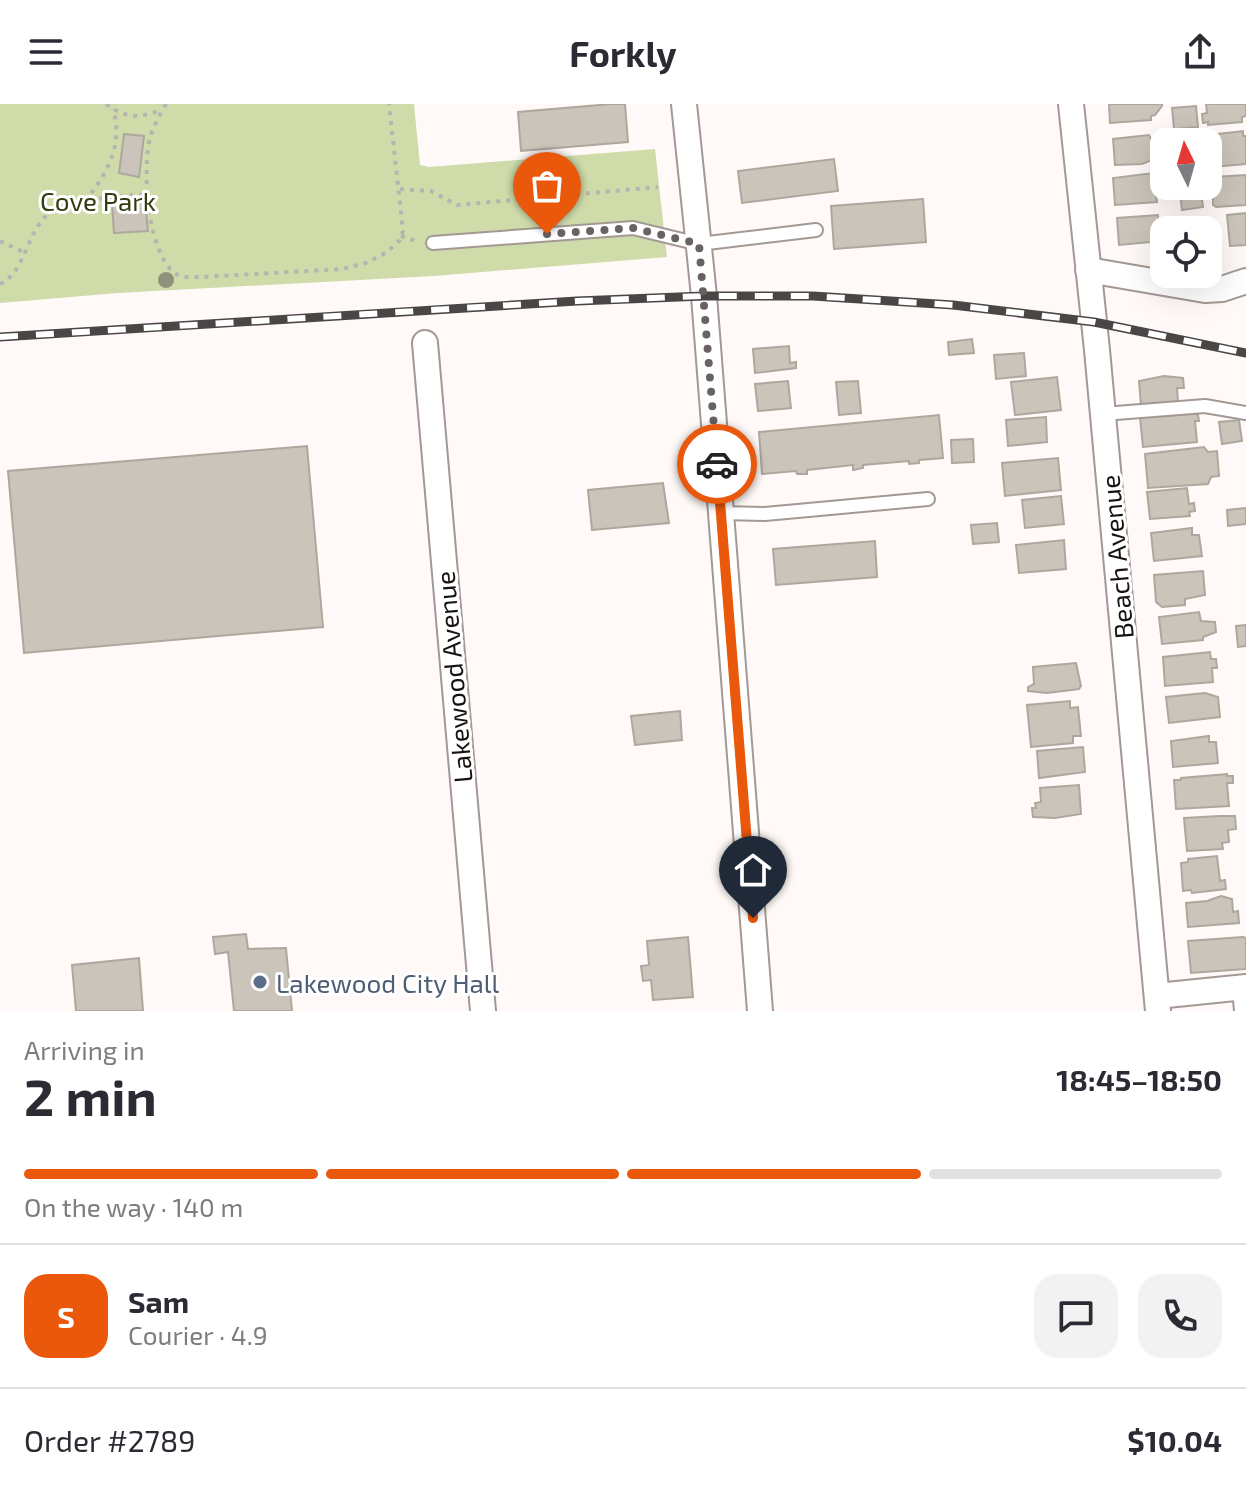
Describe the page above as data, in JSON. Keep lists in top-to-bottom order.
{
  "streets": {
    "street": ["Beach Avenue", "Lakewood Avenue"]
  },
  "parks": ["Cove Park"],
  "places": ["Lakewood City Hall"],
  "north": "top",
  "page": {
    "header": "Forkly",
    "heading": ["2 min", "Arriving in", "18:45–18:50"],
    "panel": [
      "Sam",
      "Courier · 4.9",
      "Order #2789",
      "$10.04"
    ],
    "bar": "On the way · 140 m",
    "round": "S"
  }
}
